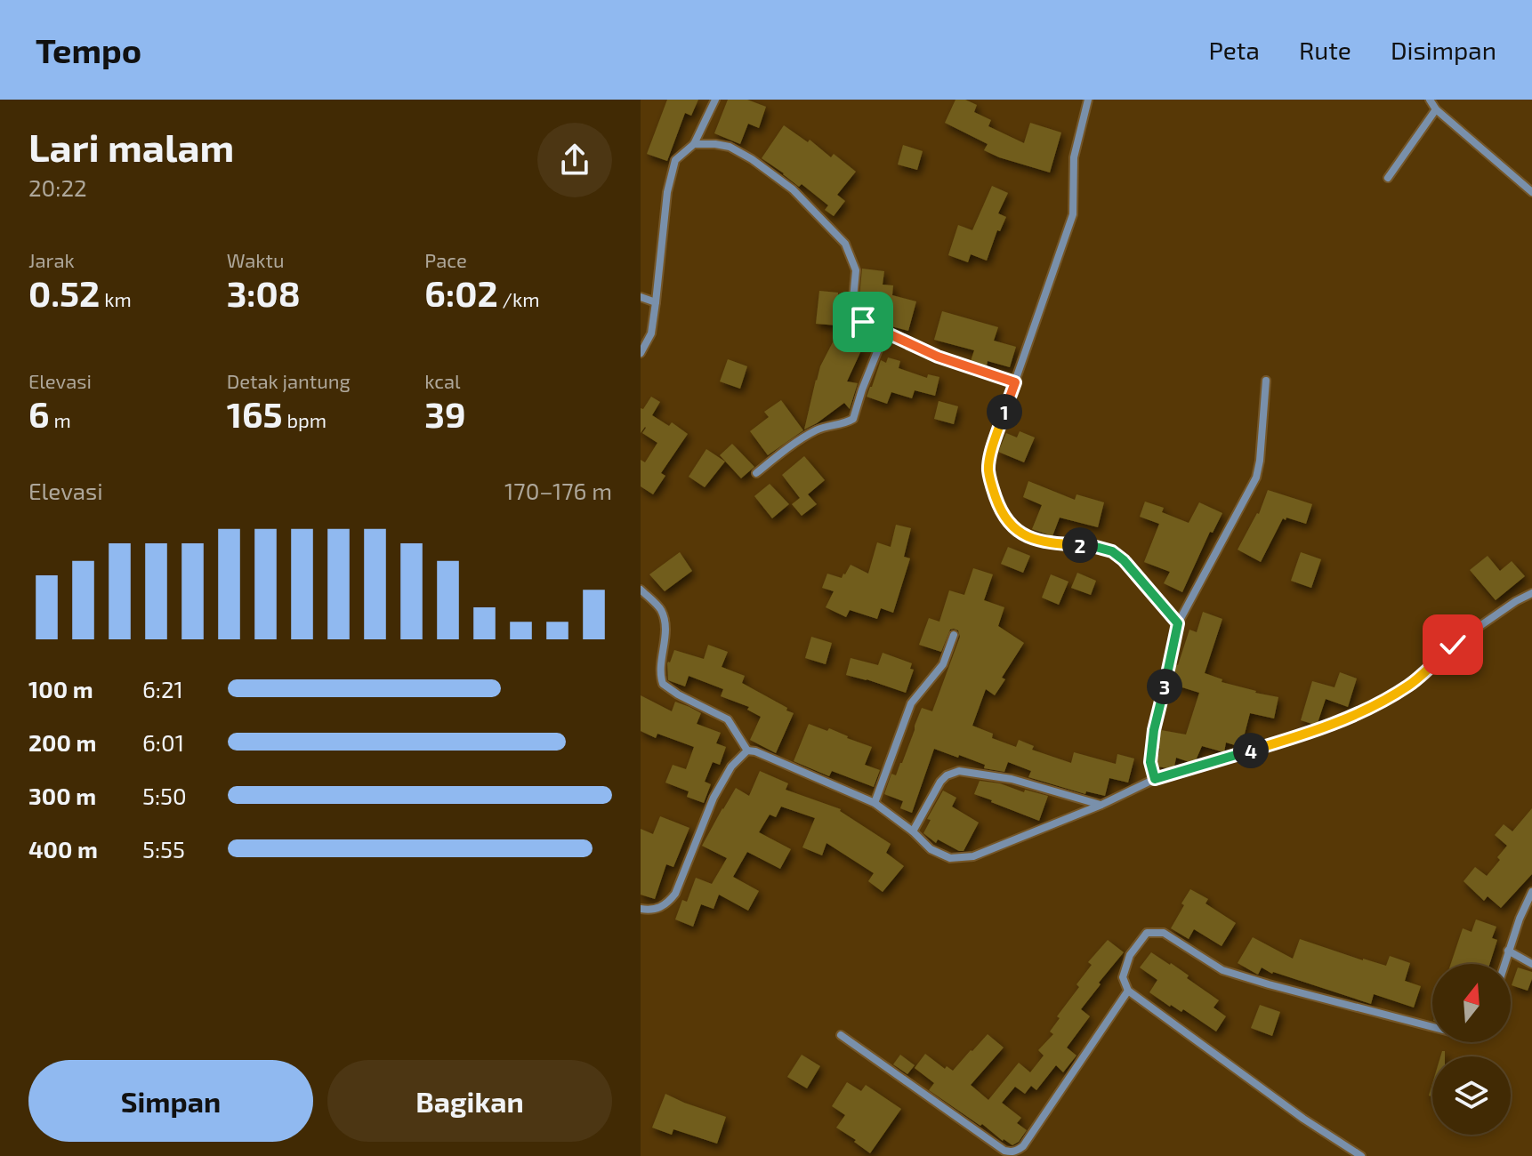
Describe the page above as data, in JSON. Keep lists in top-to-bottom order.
{
  "north": "top",
  "page": {
    "header": "Tempo",
    "nav": ["Peta", "Rute", "Disimpan"],
    "heading": ["Lari malam", "20:22"],
    "stats": [
      ["Jarak", "0.52 km"],
      ["Waktu", "3:08"],
      ["Pace", "6:02 /km"],
      ["Elevasi", "6 m"],
      ["Detak jantung", "165 bpm"],
      ["kcal", "39"]
    ],
    "pins": [
      "1",
      "2",
      "3",
      "4"
    ],
    "chart": ["Elevasi", "170–176 m"],
    "list": [
      {
        "name": "100 m",
        "note": "6:21"
      },
      {
        "name": "200 m",
        "note": "6:01"
      },
      {
        "name": "300 m",
        "note": "5:50"
      },
      {
        "name": "400 m",
        "note": "5:55"
      }
    ],
    "buttons": ["Simpan", "Bagikan"]
  }
}
